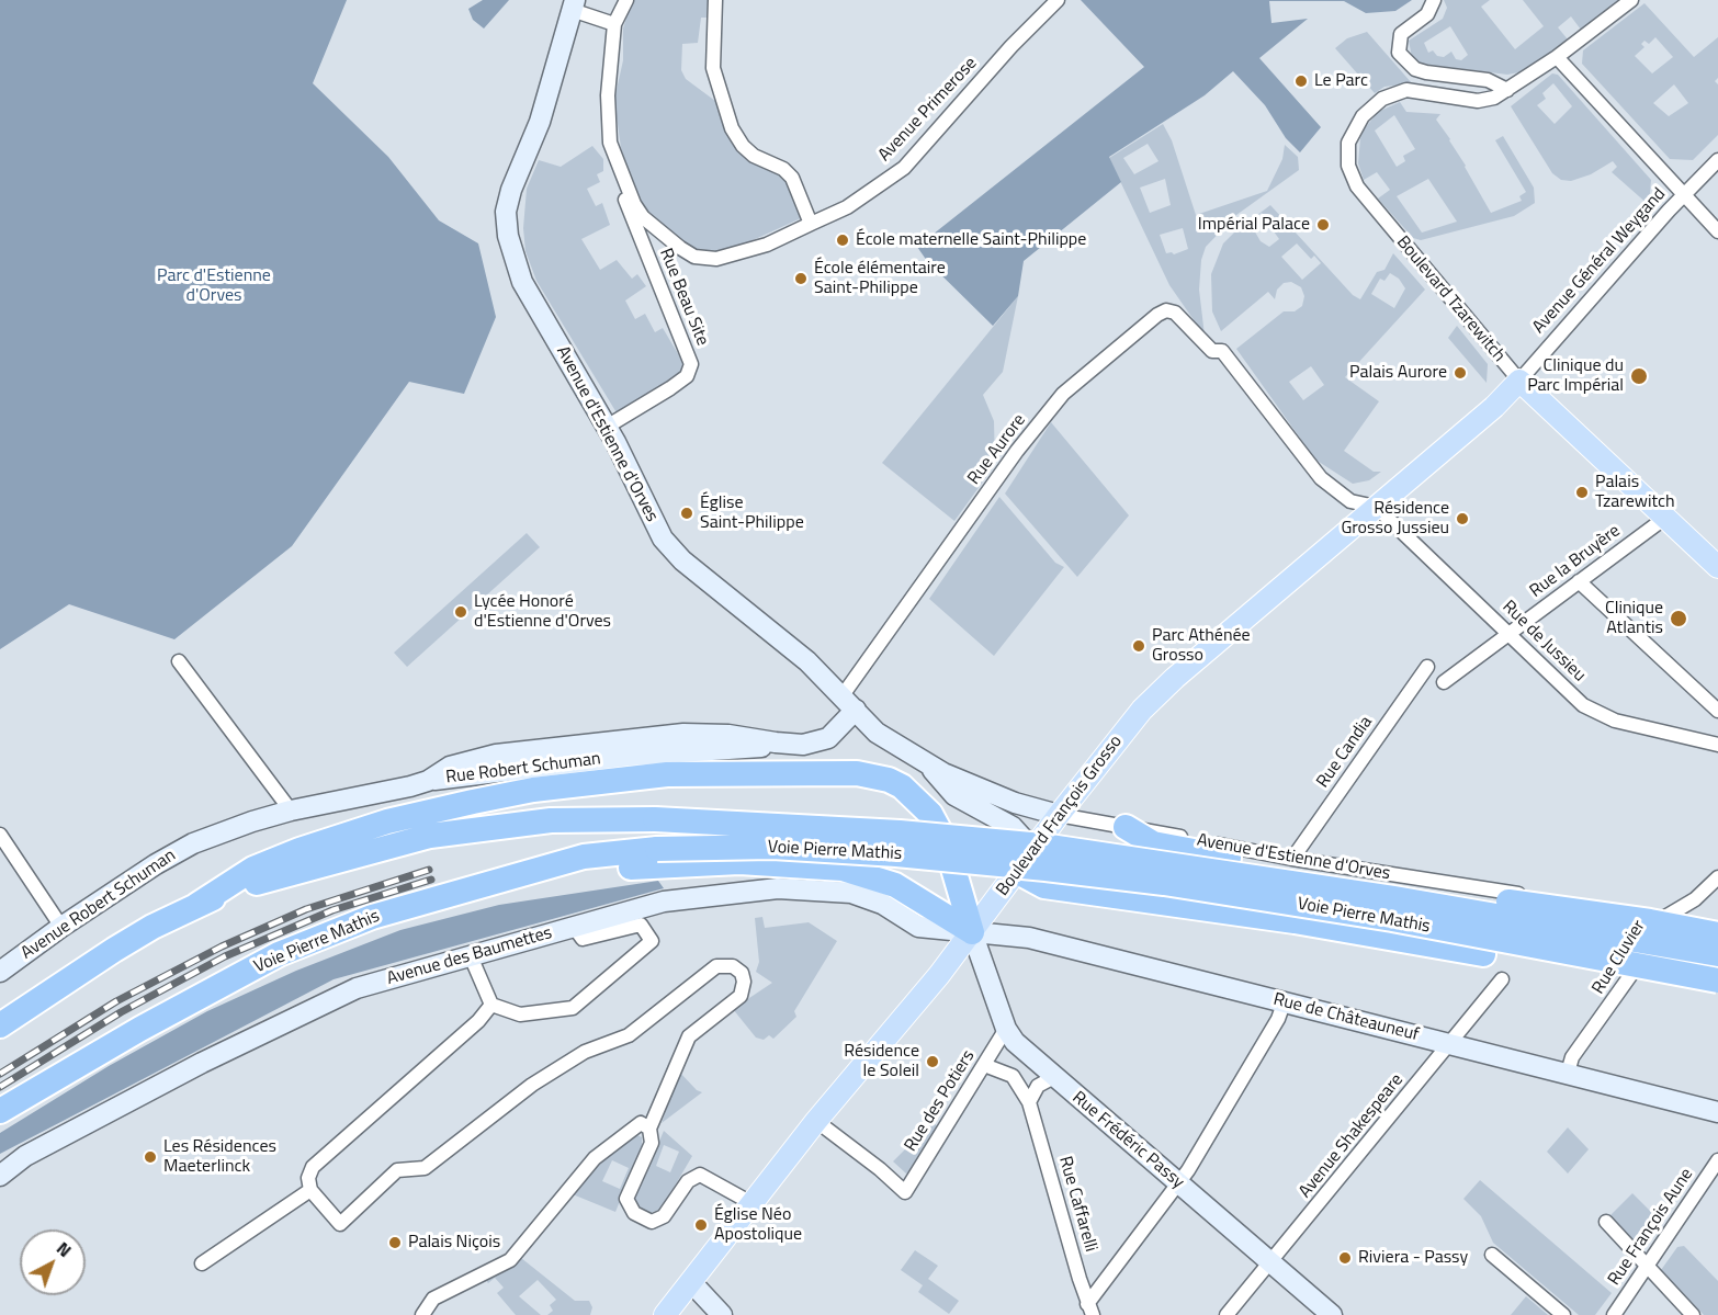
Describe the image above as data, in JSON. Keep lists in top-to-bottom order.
{
  "streets": {
    "highway": ["Voie Pierre Mathis"],
    "main road": ["Boulevard Tzarewitch", "Boulevard François Grosso"],
    "street": [
      "Avenue Primerose",
      "Avenue Général Weygand",
      "Rue Beau Site",
      "Avenue d'Estienne d'Orves",
      "Rue Aurore",
      "Rue la Bruyère",
      "Rue de Jussieu",
      "Rue Candia",
      "Rue Robert Schuman",
      "Avenue Robert Schuman",
      "Avenue des Baumettes",
      "Rue Cluvier",
      "Rue de Châteauneuf",
      "Rue des Potiers",
      "Avenue Shakespeare",
      "Rue Frédéric Passy",
      "Rue Caffarelli",
      "Rue François Aune"
    ]
  },
  "crossings": [
    ["Avenue Primerose", "Rue Beau Site"],
    ["Avenue Général Weygand", "Boulevard Tzarewitch"],
    ["Avenue Général Weygand", "Boulevard François Grosso"],
    ["Rue Beau Site", "Avenue d'Estienne d'Orves"],
    ["Boulevard Tzarewitch", "Rue la Bruyère"],
    ["Boulevard Tzarewitch", "Boulevard François Grosso"],
    ["Avenue d'Estienne d'Orves", "Rue Aurore"],
    ["Avenue d'Estienne d'Orves", "Rue Candia"],
    ["Avenue d'Estienne d'Orves", "Rue Robert Schuman"],
    ["Avenue d'Estienne d'Orves", "Boulevard François Grosso"],
    ["Avenue d'Estienne d'Orves", "Rue Cluvier"],
    ["Rue Aurore", "Rue de Jussieu"],
    ["Rue Aurore", "Rue Robert Schuman"],
    ["Rue Aurore", "Boulevard François Grosso"],
    ["Rue la Bruyère", "Rue de Jussieu"],
    ["Rue de Jussieu", "Boulevard François Grosso"],
    ["Rue Robert Schuman", "Avenue Robert Schuman"],
    ["Boulevard François Grosso", "Avenue des Baumettes"],
    ["Boulevard François Grosso", "Rue de Châteauneuf"],
    ["Boulevard François Grosso", "Rue des Potiers"],
    ["Boulevard François Grosso", "Rue Frédéric Passy"],
    ["Avenue des Baumettes", "Rue de Châteauneuf"],
    ["Avenue des Baumettes", "Rue Frédéric Passy"],
    ["Rue Cluvier", "Rue de Châteauneuf"],
    ["Rue de Châteauneuf", "Avenue Shakespeare"],
    ["Rue de Châteauneuf", "Rue Frédéric Passy"],
    ["Rue des Potiers", "Rue Frédéric Passy"],
    ["Rue des Potiers", "Rue Caffarelli"],
    ["Avenue Shakespeare", "Rue Frédéric Passy"]
  ],
  "parks": ["Parc d'Estienne d'Orves"],
  "places": [
    "Le Parc",
    "Impérial Palace",
    "École maternelle Saint-Philippe",
    "École élémentaire Saint-Philippe",
    "Palais Aurore",
    "Clinique du Parc Impérial",
    "Palais Tzarewitch",
    "Église Saint-Philippe",
    "Résidence Grosso Jussieu",
    "Lycée Honoré d'Estienne d'Orves",
    "Clinique Atlantis",
    "Parc Athénée Grosso",
    "Résidence le Soleil",
    "Les Résidences Maeterlinck",
    "Église Néo Apostolique",
    "Palais Niçois",
    "Riviera - Passy"
  ],
  "north": "top right"
}
